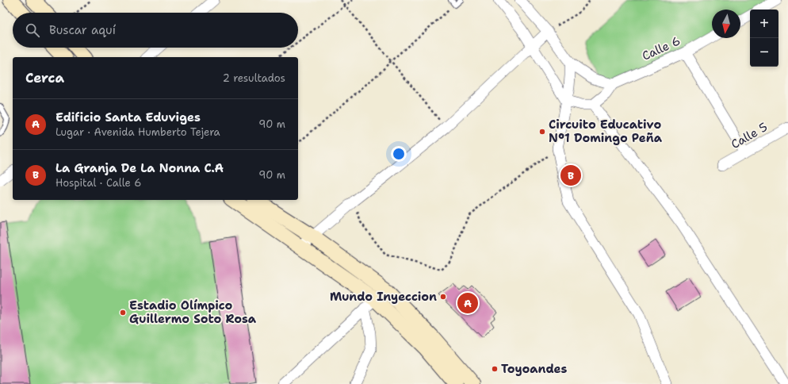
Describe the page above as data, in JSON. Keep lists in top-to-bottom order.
{
  "streets": {
    "street": ["Calle 6", "Calle 5"]
  },
  "places": [
    "Circuito Educativo Nº1 Domingo Peña",
    "Mundo Inyeccion",
    "Estadio Olímpico Guillermo Soto Rosa",
    "Toyoandes"
  ],
  "north": "bottom",
  "page": {
    "map_buttons": ["+", "−"],
    "search": "Buscar aquí",
    "heading": ["Cerca", "2 resultados"],
    "list": [
      {
        "mark": "A",
        "name": "Edificio Santa Eduviges",
        "note": "Lugar · Avenida Humberto Tejera",
        "value": "90 m"
      },
      {
        "mark": "B",
        "name": "La Granja De La Nonna C.A",
        "note": "Hospital · Calle 6",
        "value": "90 m"
      }
    ],
    "pins": ["B", "A"]
  }
}
